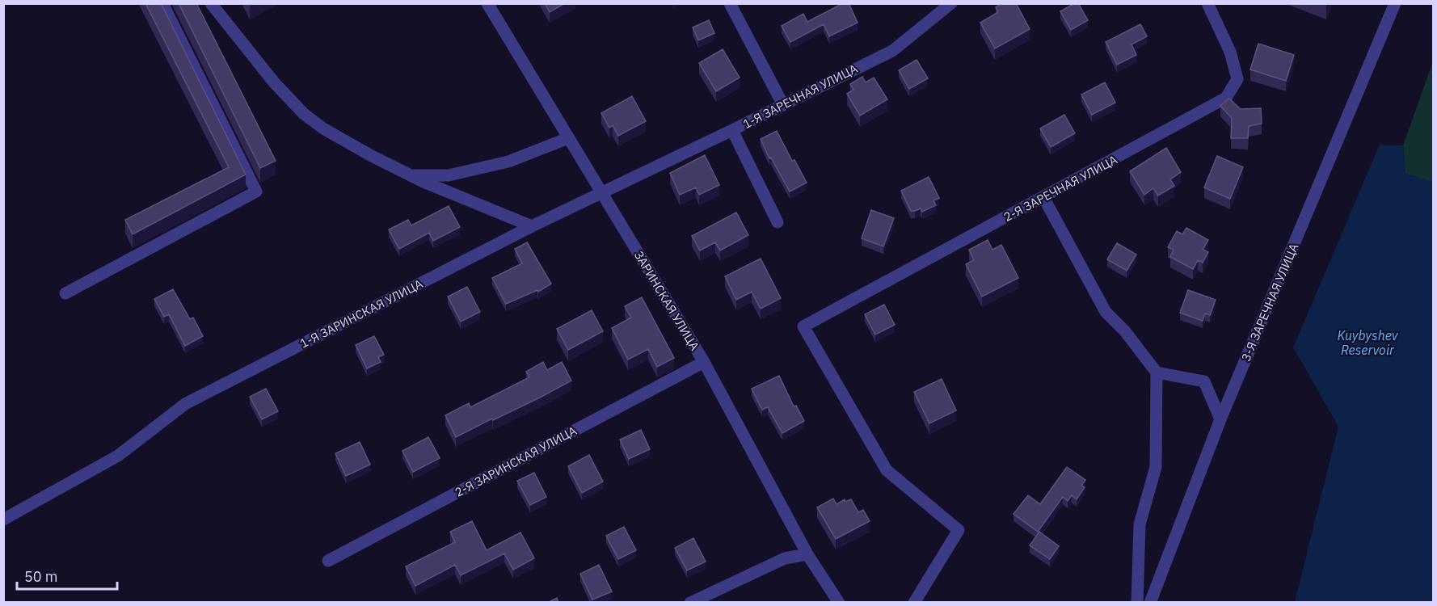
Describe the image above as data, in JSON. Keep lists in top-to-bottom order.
{
  "streets": {
    "street": [
      "1-Я ЗАРЕЧНАЯ УЛИЦА",
      "2-Я ЗАРЕЧНАЯ УЛИЦА",
      "ЗАРИНСКАЯ УЛИЦА",
      "3-Я ЗАРЕЧНАЯ УЛИЦА",
      "1-Я ЗАРИНСКАЯ УЛИЦА",
      "2-Я ЗАРИНСКАЯ УЛИЦА"
    ]
  },
  "crossings": [
    ["1-Я ЗАРЕЧНАЯ УЛИЦА", "1-Я ЗАРИНСКАЯ УЛИЦА"],
    ["ЗАРИНСКАЯ УЛИЦА", "1-Я ЗАРИНСКАЯ УЛИЦА"],
    ["ЗАРИНСКАЯ УЛИЦА", "2-Я ЗАРИНСКАЯ УЛИЦА"]
  ],
  "water": ["Kuybyshev Reservoir"],
  "scale_bar": "50 m"
}
